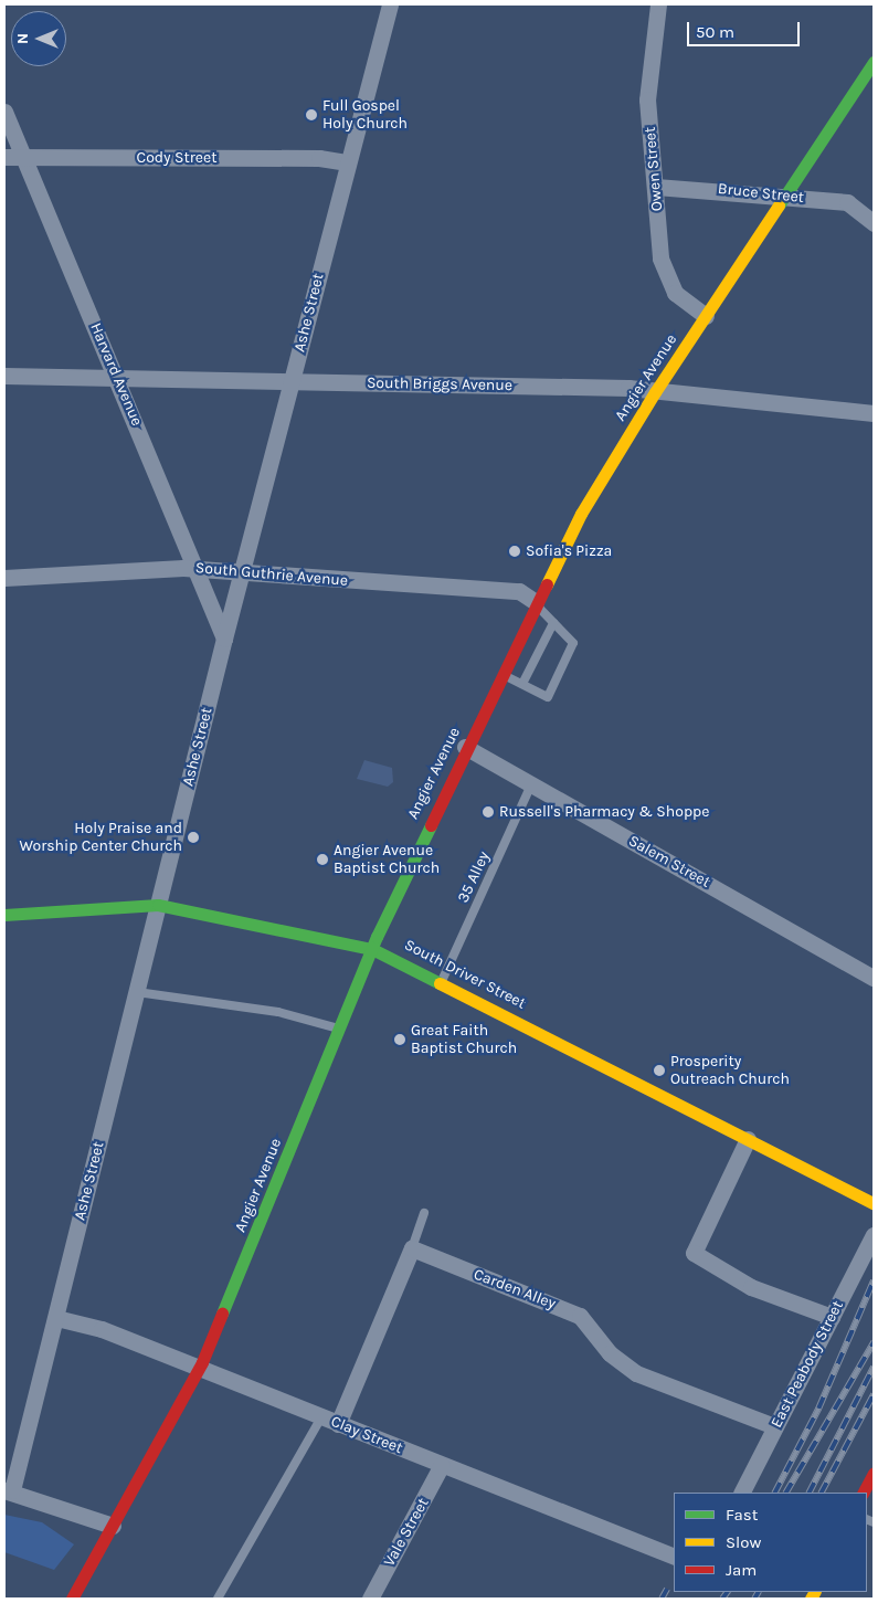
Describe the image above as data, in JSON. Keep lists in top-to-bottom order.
{
  "streets": {
    "main road": ["Angier Avenue", "South Driver Street"],
    "street": [
      "Cody Street",
      "Owen Street",
      "Bruce Street",
      "Ashe Street",
      "Harvard Avenue",
      "South Briggs Avenue",
      "South Guthrie Avenue",
      "Salem Street",
      "Carden Alley",
      "East Peabody Street",
      "Clay Street",
      "Vale Street"
    ],
    "lane": ["35 Alley"]
  },
  "crossings": [
    ["Cody Street", "Ashe Street"],
    ["Cody Street", "Harvard Avenue"],
    ["Owen Street", "Bruce Street"],
    ["Owen Street", "Angier Avenue"],
    ["Bruce Street", "Angier Avenue"],
    ["Ashe Street", "Harvard Avenue"],
    ["Ashe Street", "South Briggs Avenue"],
    ["Ashe Street", "South Guthrie Avenue"],
    ["Ashe Street", "South Driver Street"],
    ["Ashe Street", "Clay Street"],
    ["Harvard Avenue", "South Briggs Avenue"],
    ["Harvard Avenue", "South Guthrie Avenue"],
    ["Angier Avenue", "South Briggs Avenue"],
    ["Angier Avenue", "South Guthrie Avenue"],
    ["Angier Avenue", "Salem Street"],
    ["Angier Avenue", "South Driver Street"],
    ["Angier Avenue", "Clay Street"],
    ["Salem Street", "35 Alley"],
    ["35 Alley", "South Driver Street"],
    ["Carden Alley", "East Peabody Street"],
    ["Clay Street", "Vale Street"]
  ],
  "places": [
    "Full Gospel Holy Church",
    "Sofia's Pizza",
    "Russell's Pharmacy & Shoppe",
    "Holy Praise and Worship Center Church",
    "Angier Avenue Baptist Church",
    "Great Faith Baptist Church",
    "Prosperity Outreach Church"
  ],
  "legend": ["Fast", "Slow", "Jam"],
  "scale_bar": "50 m",
  "north": "left"
}
